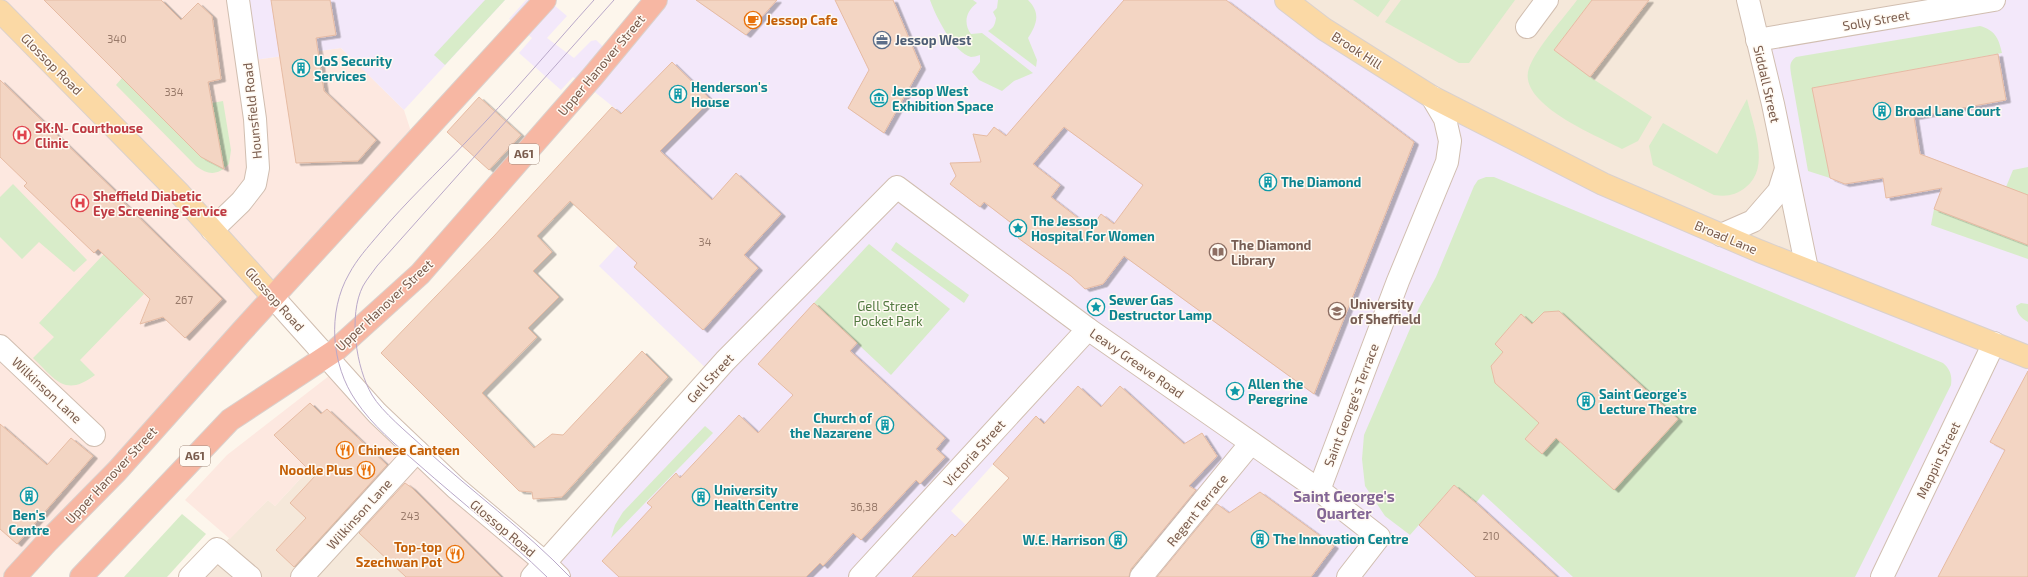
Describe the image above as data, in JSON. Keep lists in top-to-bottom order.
{
  "streets": {
    "highway": ["Upper Hanover Street", "A61"],
    "main road": ["Brook Hill", "Glossop Road", "Broad Lane"],
    "street": [
      "Solly Street",
      "Siddall Street",
      "Hounsfield Road",
      "Leavy Greave Road",
      "Gell Street",
      "Wilkinson Lane",
      "Saint George's Terrace",
      "Victoria Street",
      "Mappin Street",
      "Regent Terrace"
    ]
  },
  "crossings": [
    ["Solly Street", "Siddall Street"],
    ["Brook Hill", "Broad Lane"],
    ["Brook Hill", "Saint George's Terrace"],
    ["Glossop Road", "Upper Hanover Street"],
    ["Glossop Road", "Hounsfield Road"],
    ["Glossop Road", "Gell Street"],
    ["Glossop Road", "Wilkinson Lane"],
    ["Siddall Street", "Broad Lane"],
    ["Broad Lane", "Saint George's Terrace"],
    ["Broad Lane", "Mappin Street"],
    ["Leavy Greave Road", "Gell Street"],
    ["Leavy Greave Road", "Saint George's Terrace"],
    ["Leavy Greave Road", "Victoria Street"],
    ["Leavy Greave Road", "Regent Terrace"]
  ],
  "districts": ["Saint George's Quarter"],
  "parks": ["Gell Street Pocket Park"],
  "places": {
    "cafe": ["Jessop Cafe"],
    "office": ["Jessop West"],
    "building": [
      "UoS Security Services",
      "Henderson's House",
      "Broad Lane Court",
      "The Diamond",
      "Saint George's Lecture Theatre",
      "Church of the Nazarene",
      "Ben's Centre",
      "University Health Centre",
      "The Innovation Centre",
      "W.E. Harrison"
    ],
    "museum": ["Jessop West Exhibition Space"],
    "hospital": ["SK:N- Courthouse Clinic", "Sheffield Diabetic Eye Screening Service"],
    "place": ["The Jessop Hospital For Women", "Sewer Gas Destructor Lamp", "Allen the Peregrine"],
    "library": ["The Diamond Library"],
    "school or university": ["University of Sheffield"],
    "restaurant": ["Chinese Canteen", "Noodle Plus", "Top-top Szechwan Pot"]
  },
  "house_numbers": [
    "340",
    "334",
    "34",
    "267",
    "36,38",
    "243",
    "210"
  ]
}
